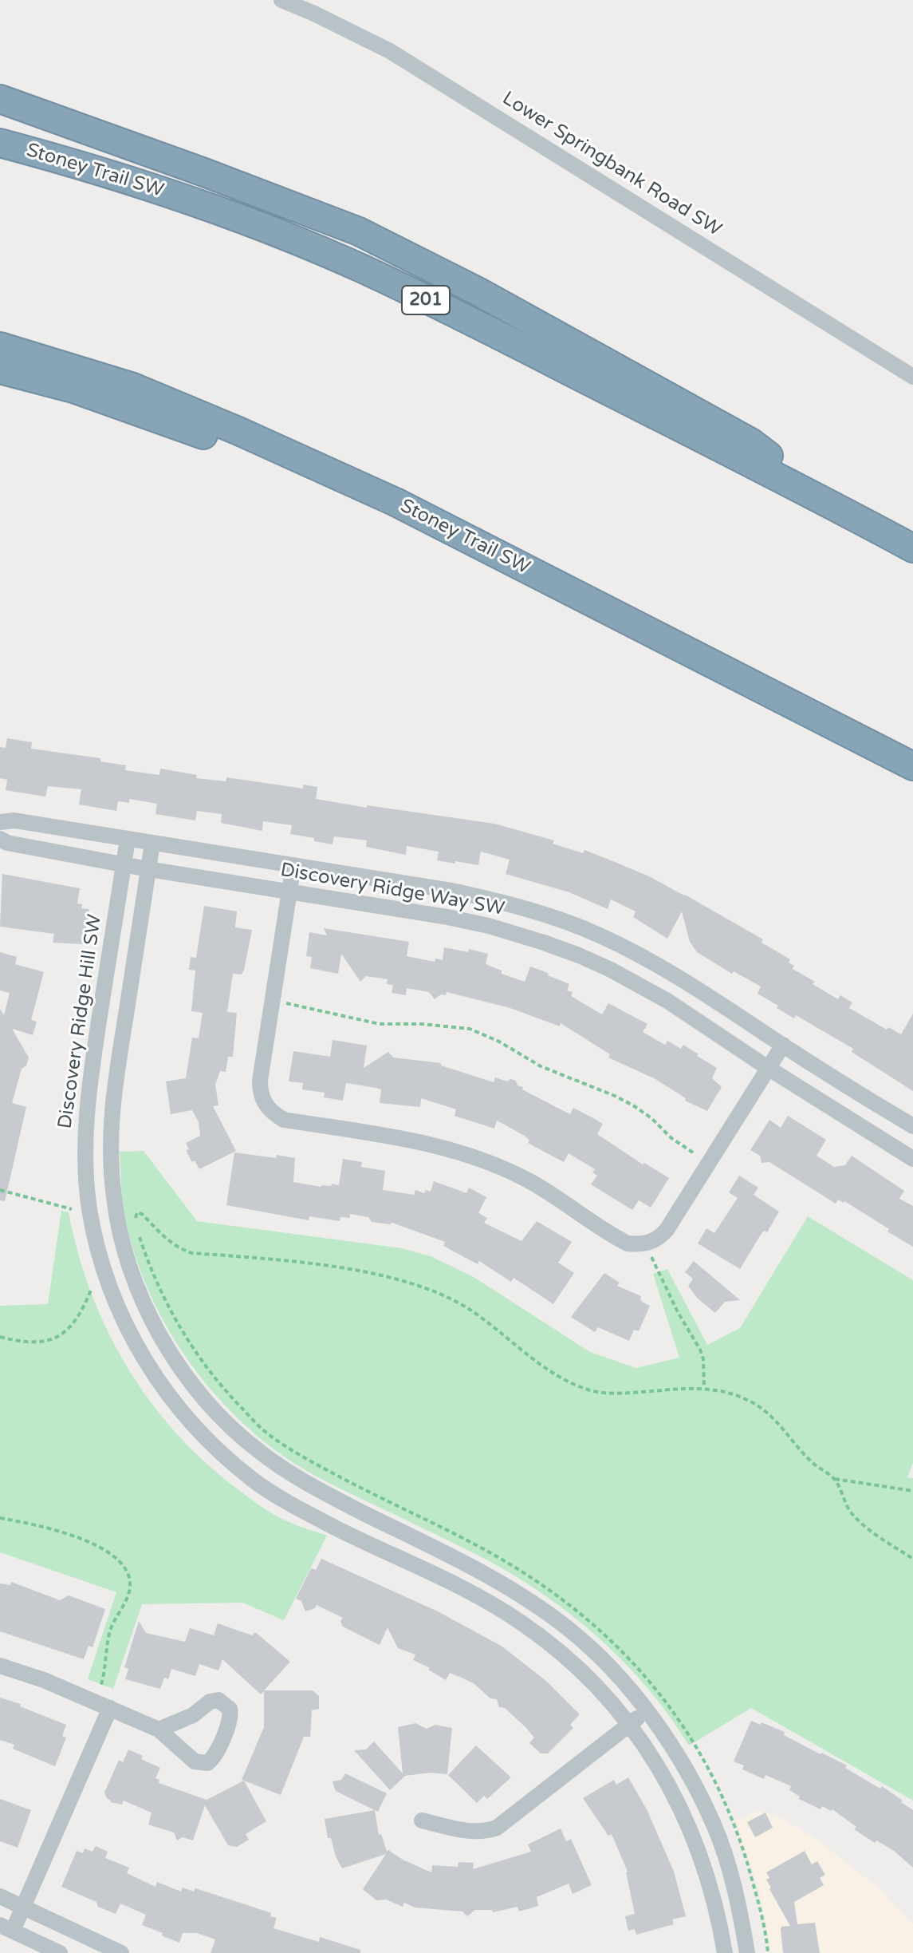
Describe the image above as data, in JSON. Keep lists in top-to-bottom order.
{
  "streets": {
    "highway": ["Stoney Trail SW", "201"],
    "street": ["Lower Springbank Road SW", "Discovery Ridge Way SW", "Discovery Ridge Hill SW"]
  },
  "crossings": [
    ["Discovery Ridge Way SW", "Discovery Ridge Hill SW"]
  ]
}
